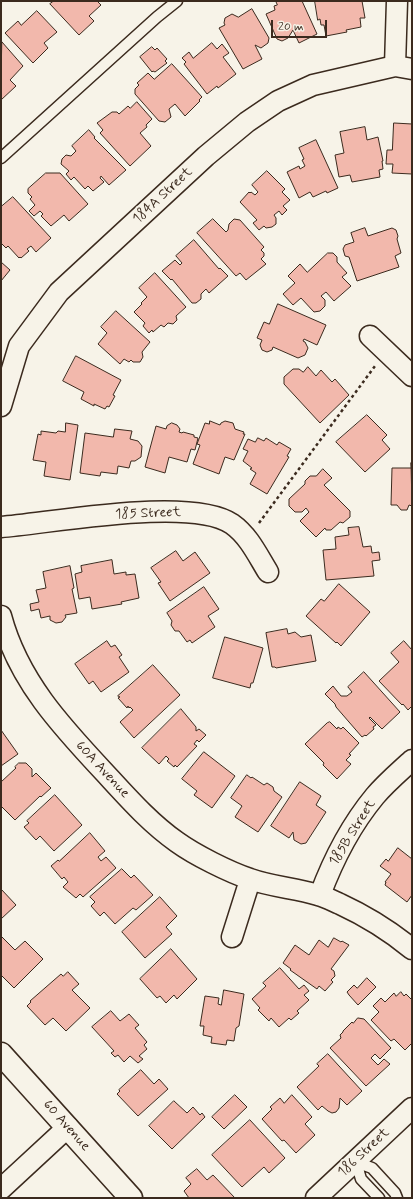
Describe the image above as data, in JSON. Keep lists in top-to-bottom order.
{
  "streets": {
    "street": [
      "184A Street",
      "185 Street",
      "60A Avenue",
      "185B Street",
      "60 Avenue",
      "186 Street"
    ]
  },
  "crossings": [
    ["60A Avenue", "185B Street"]
  ],
  "scale_bar": "20 m"
}
